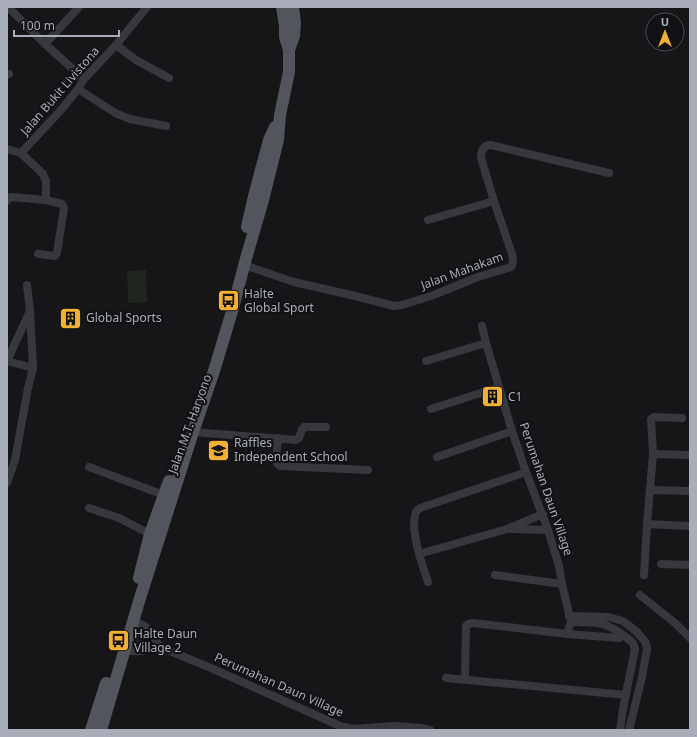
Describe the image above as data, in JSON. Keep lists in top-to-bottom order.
{
  "streets": {
    "main road": ["Jalan M.T. Haryono"],
    "street": ["Jalan Bukit Livistona", "Jalan Mahakam", "Perumahan Daun Village"]
  },
  "crossings": [
    ["Jalan Mahakam", "Jalan M.T. Haryono"]
  ],
  "places": {
    "bus stop": ["Halte Global Sport", "Halte Daun Village 2"],
    "building": ["Global Sports", "C1"],
    "school or university": ["Raffles Independent School"]
  },
  "scale_bar": "100 m",
  "north": "top"
}
